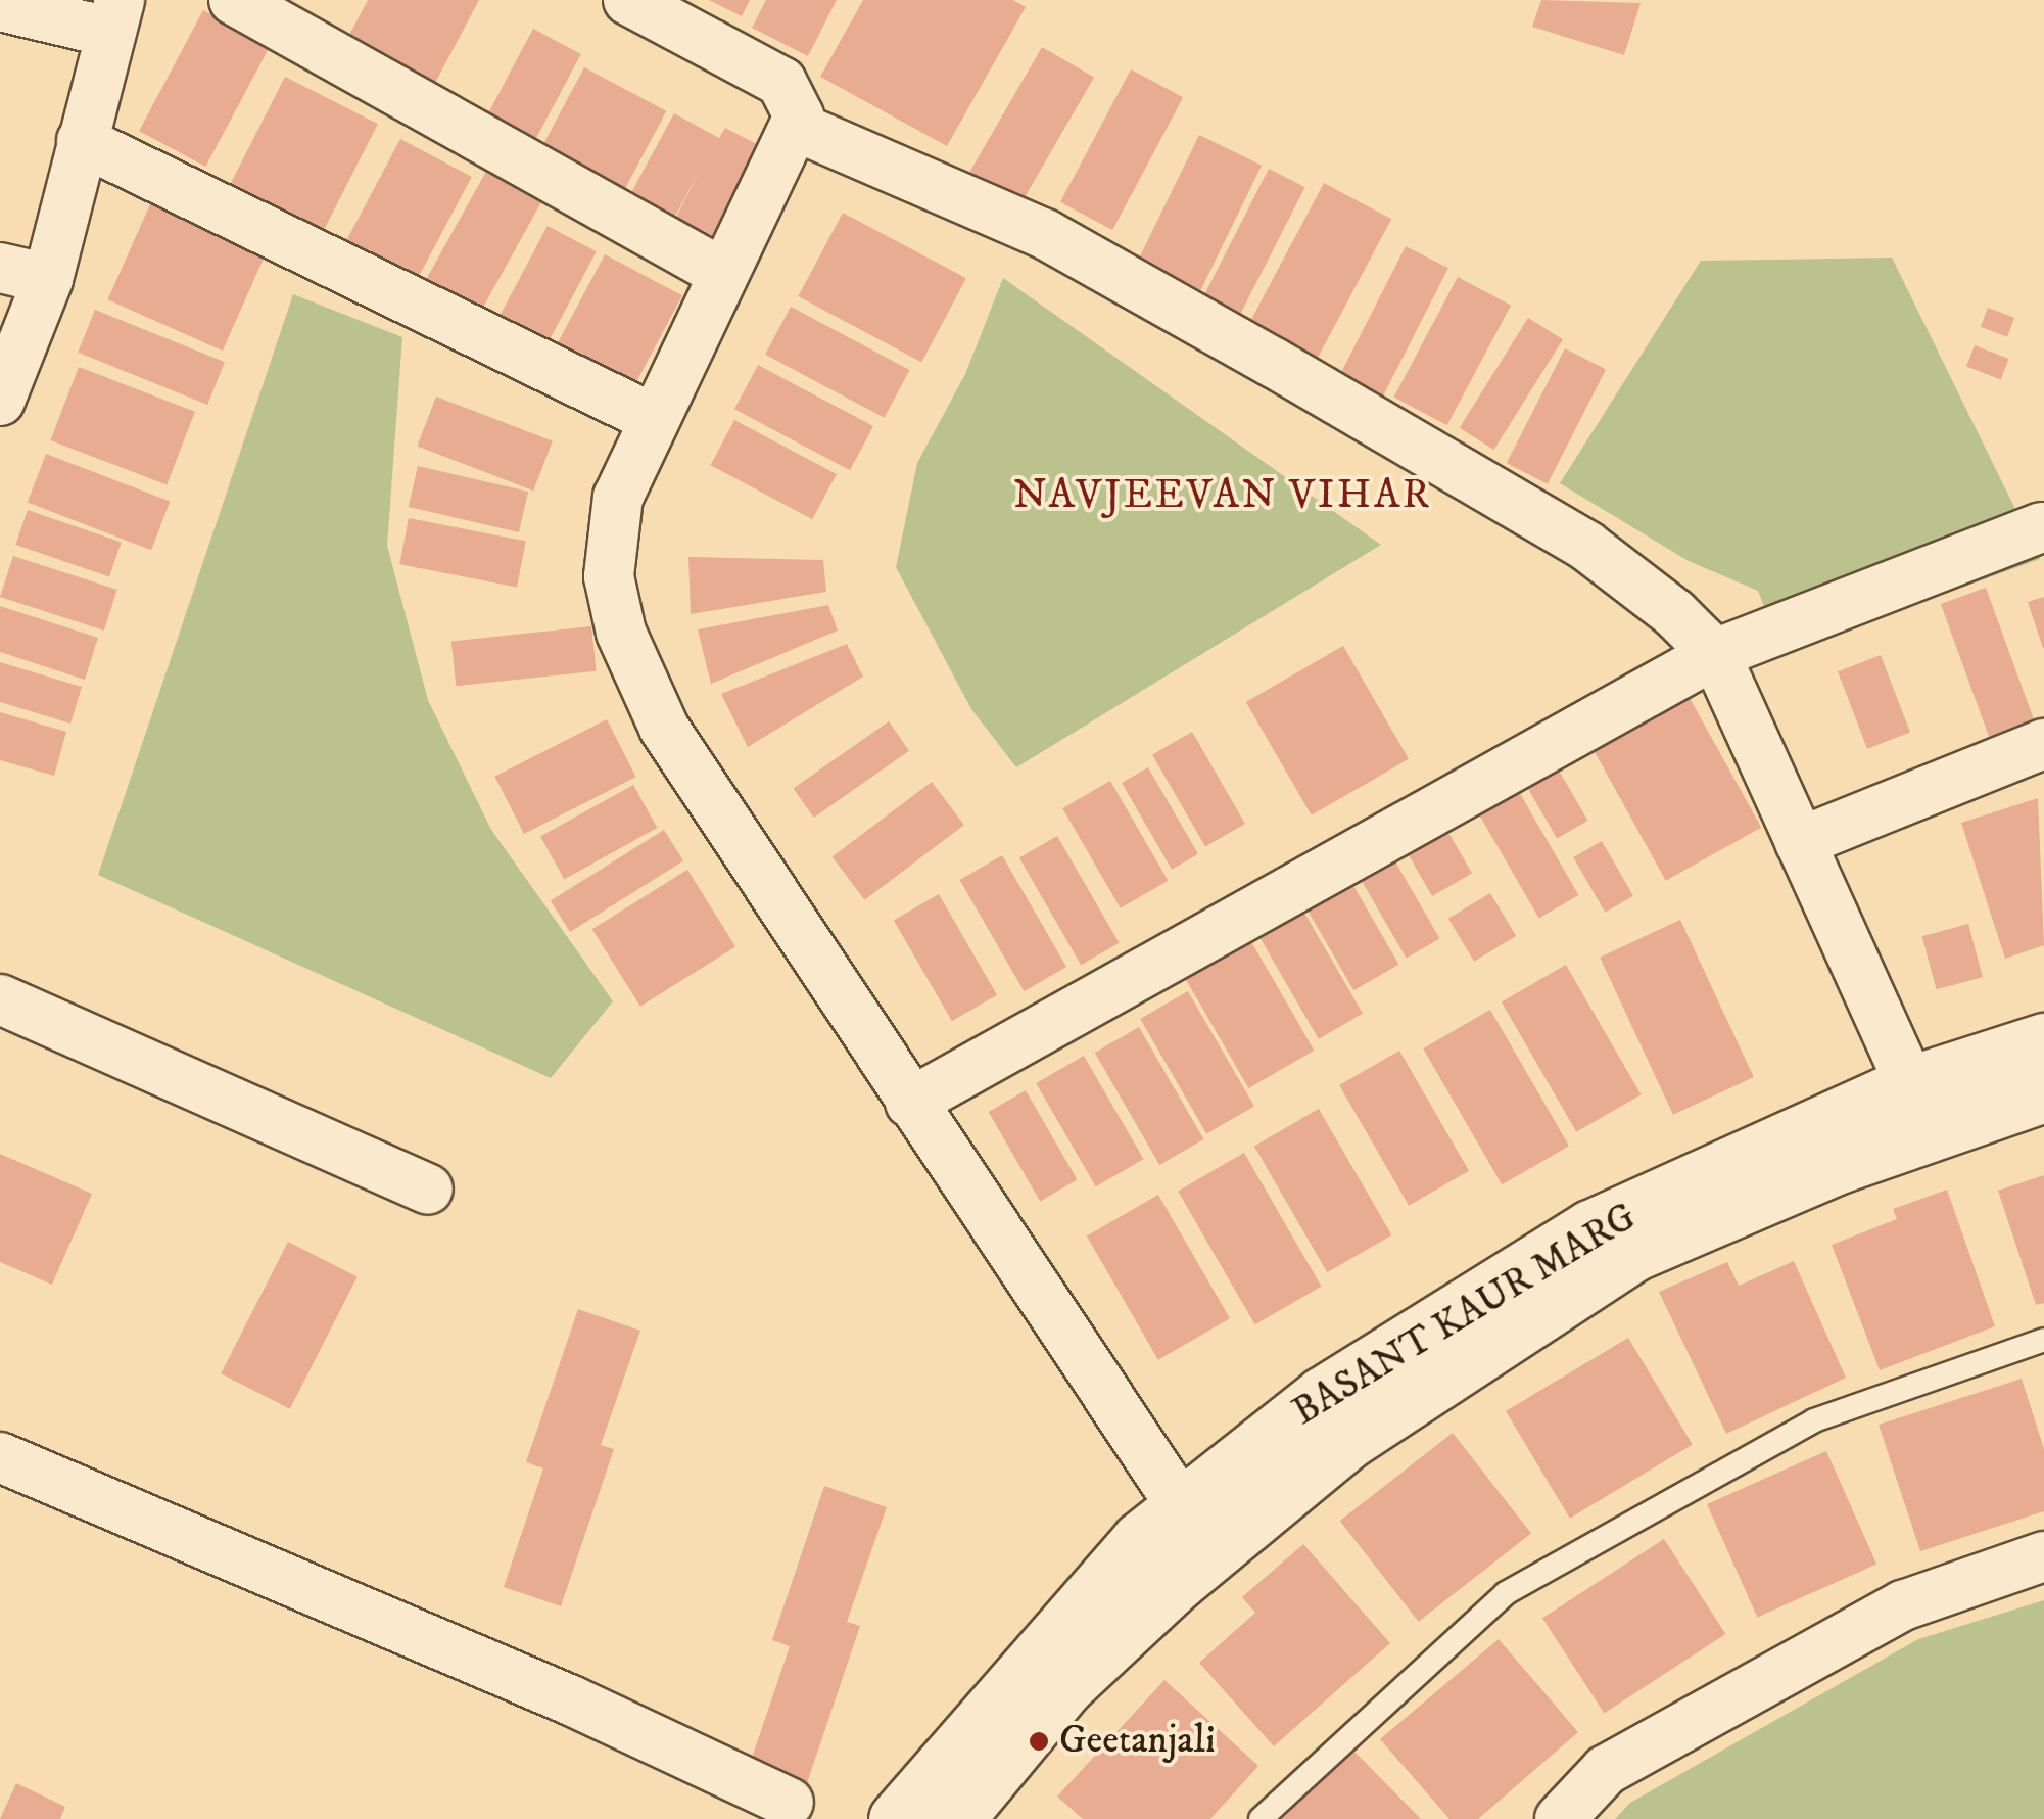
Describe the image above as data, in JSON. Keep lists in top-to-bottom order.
{
  "streets": {
    "main road": ["BASANT KAUR MARG"]
  },
  "districts": ["NAVJEEVAN VIHAR"],
  "places": ["Geetanjali"]
}
